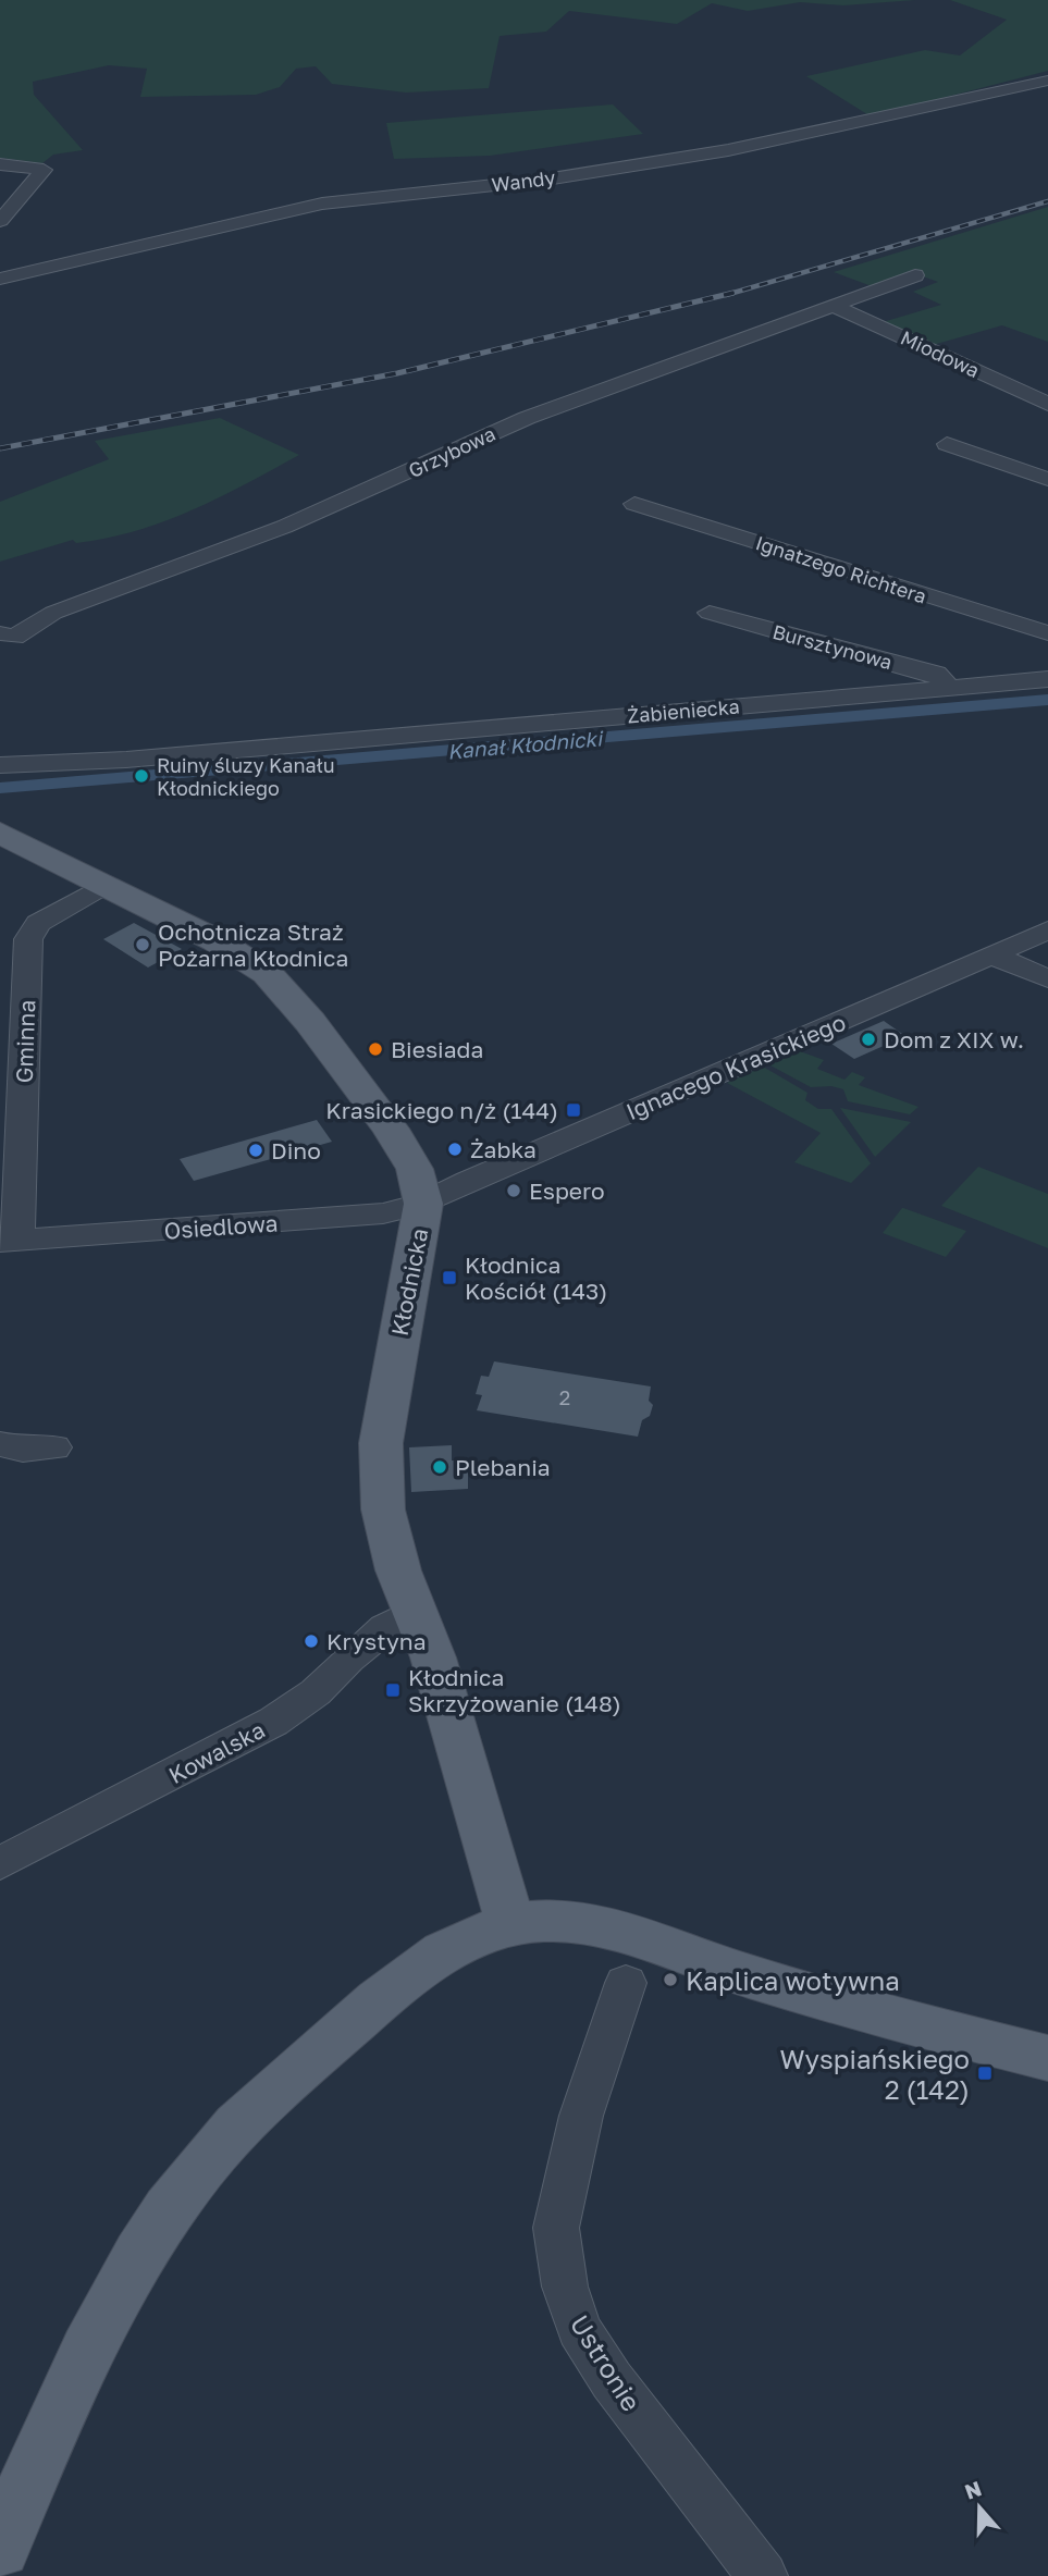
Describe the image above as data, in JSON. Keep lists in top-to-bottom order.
{
  "streets": {
    "main road": ["Kłodnicka"],
    "street": [
      "Wandy",
      "Miodowa",
      "Grzybowa",
      "Ignatzego Richtera",
      "Bursztynowa",
      "Żabieniecka",
      "Gminna",
      "Ignacego Krasickiego",
      "Osiedlowa",
      "Kowalska",
      "Ustronie"
    ]
  },
  "crossings": [
    ["Miodowa", "Grzybowa"],
    ["Bursztynowa", "Żabieniecka"],
    ["Gminna", "Osiedlowa"],
    ["Gminna", "Kłodnicka"],
    ["Ignacego Krasickiego", "Osiedlowa"],
    ["Ignacego Krasickiego", "Kłodnicka"],
    ["Osiedlowa", "Kłodnicka"],
    ["Kłodnicka", "Kowalska"]
  ],
  "water": ["Kanał Kłodnicki"],
  "places": {
    "other": [
      "Ruiny śluzy Kanału Kłodnickiego",
      "Ochotnicza Straż Pożarna Kłodnica",
      "Dom z XIX w.",
      "Biesiada",
      "Żabka",
      "Dino",
      "Espero",
      "Plebania",
      "Krystyna",
      "Kaplica wotywna"
    ],
    "transit": [
      "Krasickiego n/ż (144)",
      "Kłodnica Kościół (143)",
      "Kłodnica Skrzyżowanie (148)",
      "Wyspiańskiego 2 (142)"
    ]
  },
  "house_numbers": ["2"],
  "north": "top"
}
